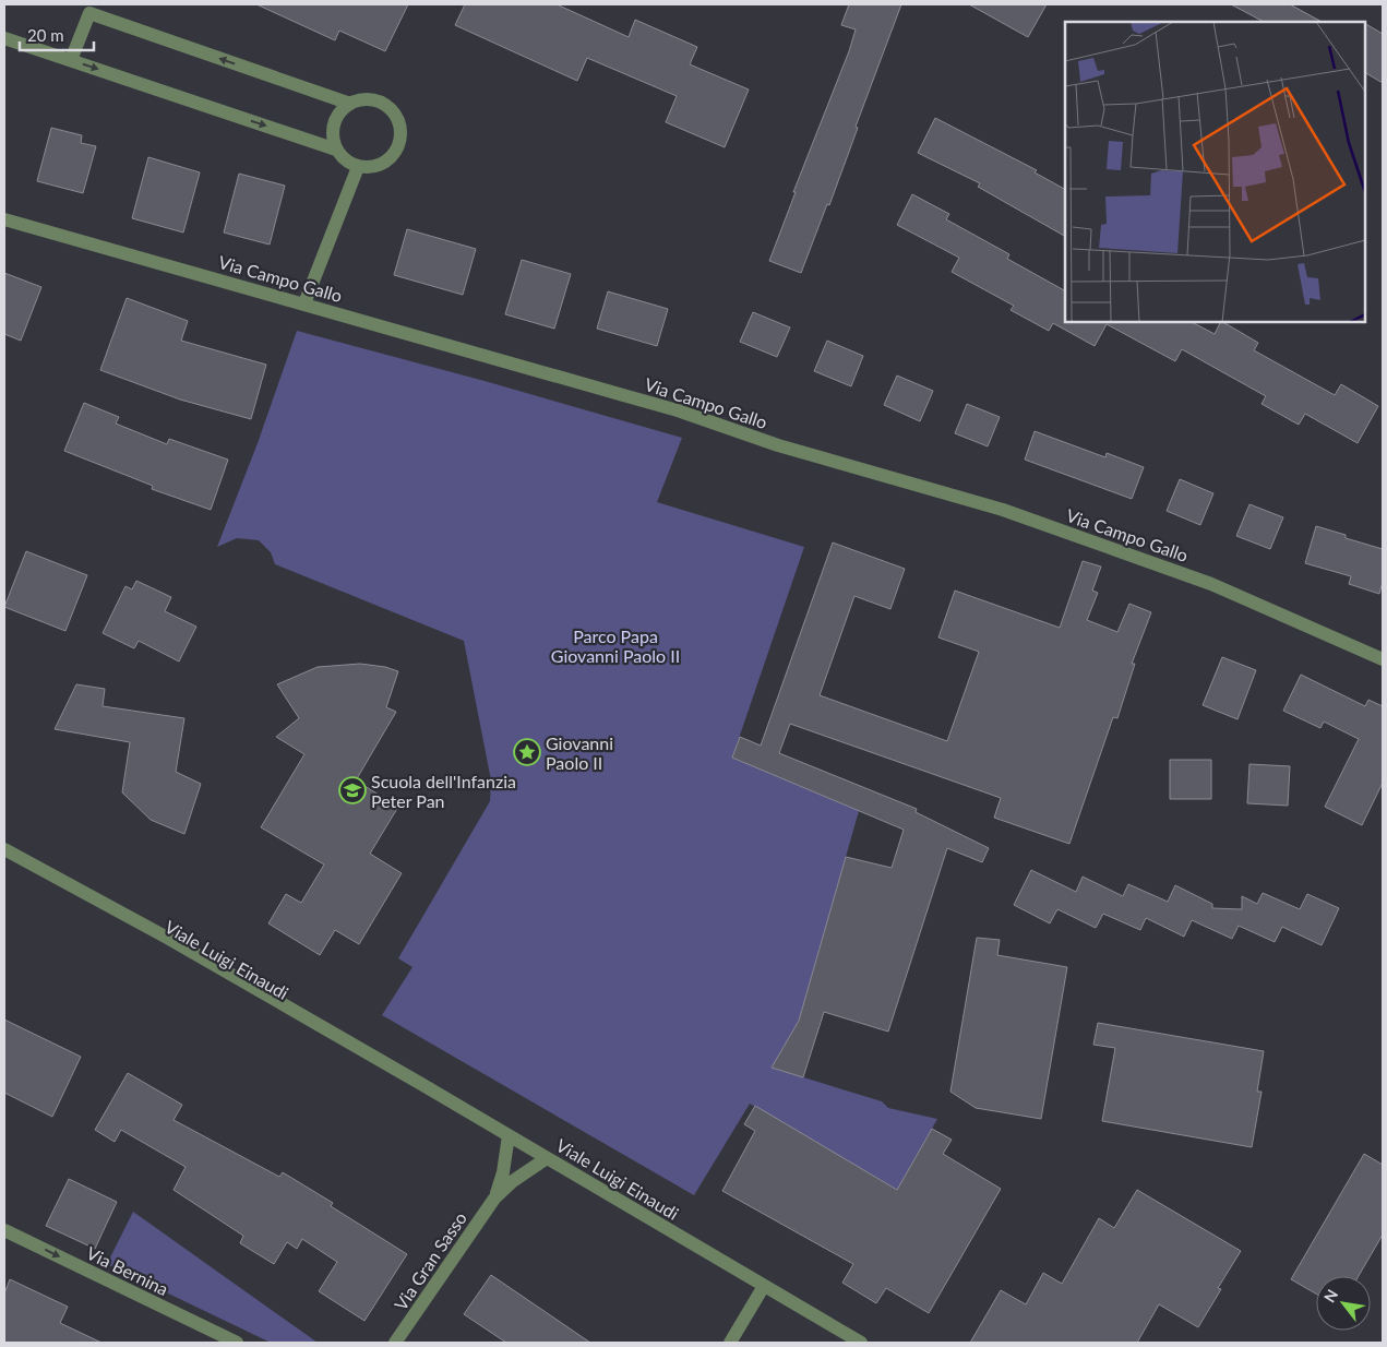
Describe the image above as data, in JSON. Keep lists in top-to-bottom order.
{
  "streets": {
    "street": [
      "Via Campo Gallo",
      "Viale Luigi Einaudi",
      "Via Gran Sasso",
      "Via Bernina"
    ]
  },
  "crossings": [
    ["Viale Luigi Einaudi", "Via Gran Sasso"]
  ],
  "one_way": ["Via Bernina"],
  "parks": ["Parco Papa Giovanni Paolo II"],
  "places": {
    "place": ["Giovanni Paolo II"],
    "school or university": ["Scuola dell'Infanzia Peter Pan"]
  },
  "scale_bar": "20 m",
  "north": "top left"
}
